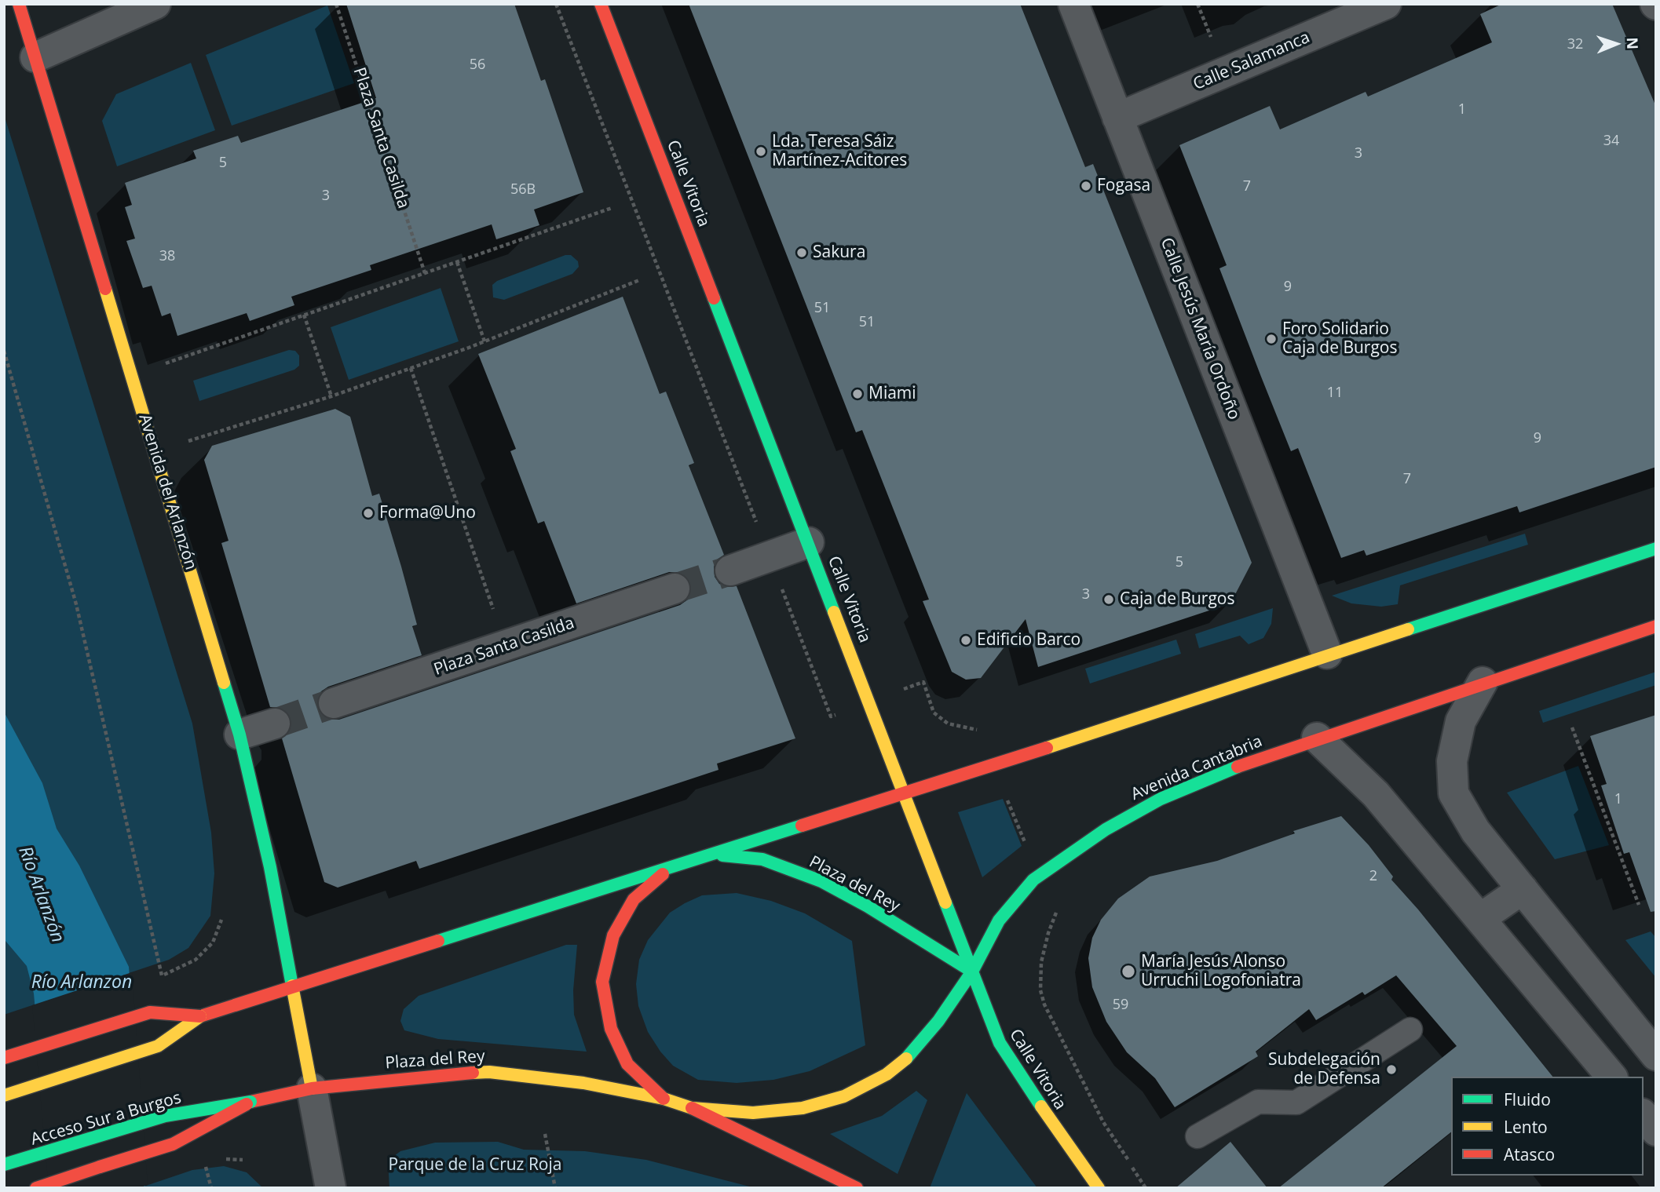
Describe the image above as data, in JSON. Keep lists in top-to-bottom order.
{
  "streets": {
    "main road": [
      "Calle Vitoria",
      "Avenida del Arlanzón",
      "Avenida Cantabria",
      "Plaza del Rey",
      "Acceso Sur a Burgos"
    ],
    "street": ["Calle Salamanca", "Plaza Santa Casilda", "Calle Jesús María Ordoño"]
  },
  "crossings": [
    ["Calle Salamanca", "Calle Jesús María Ordoño"],
    ["Calle Vitoria", "Avenida Cantabria"],
    ["Calle Vitoria", "Plaza del Rey"],
    ["Avenida del Arlanzón", "Plaza del Rey"],
    ["Avenida Cantabria", "Plaza del Rey"]
  ],
  "water": ["Río Arlanzón", "Río Arlanzon"],
  "parks": ["Parque de la Cruz Roja"],
  "places": [
    "Lda. Teresa Sáiz Martínez-Acitores",
    "Fogasa",
    "Sakura",
    "Foro Solidario Caja de Burgos",
    "Miami",
    "Forma@Uno",
    "Caja de Burgos",
    "Edificio Barco",
    "María Jesús Alonso Urruchi Logofoniatra",
    "Subdelegación de Defensa"
  ],
  "house_numbers": [
    "32",
    "56",
    "1",
    "34",
    "3",
    "5",
    "7",
    "56B",
    "3",
    "38",
    "9",
    "51",
    "51",
    "11",
    "9",
    "7",
    "5",
    "3",
    "1",
    "2",
    "59"
  ],
  "legend": ["Fluido", "Lento", "Atasco"],
  "north": "right"
}
